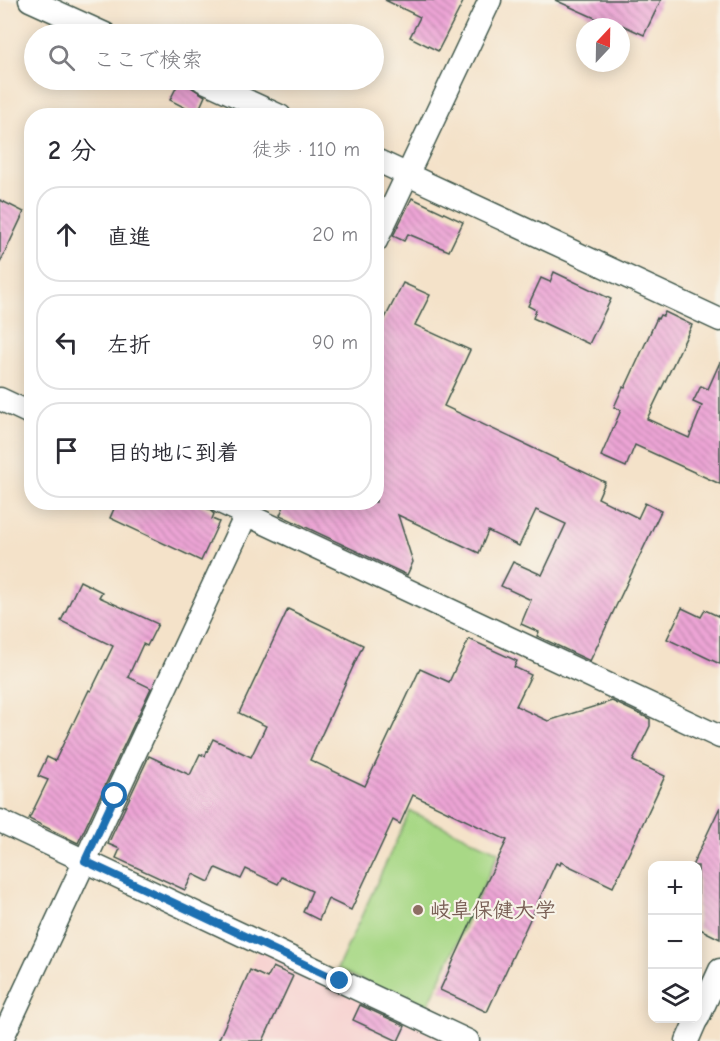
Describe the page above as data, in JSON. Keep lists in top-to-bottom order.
{
  "places": ["岐阜保健大学"],
  "north": "top",
  "page": {
    "search": "ここで検索",
    "heading": ["2 分", "徒歩 · 110 m"],
    "list": [
      ["直進", "20 m"],
      ["左折", "90 m"],
      "目的地に到着"
    ],
    "map_buttons": ["+", "−"]
  }
}
